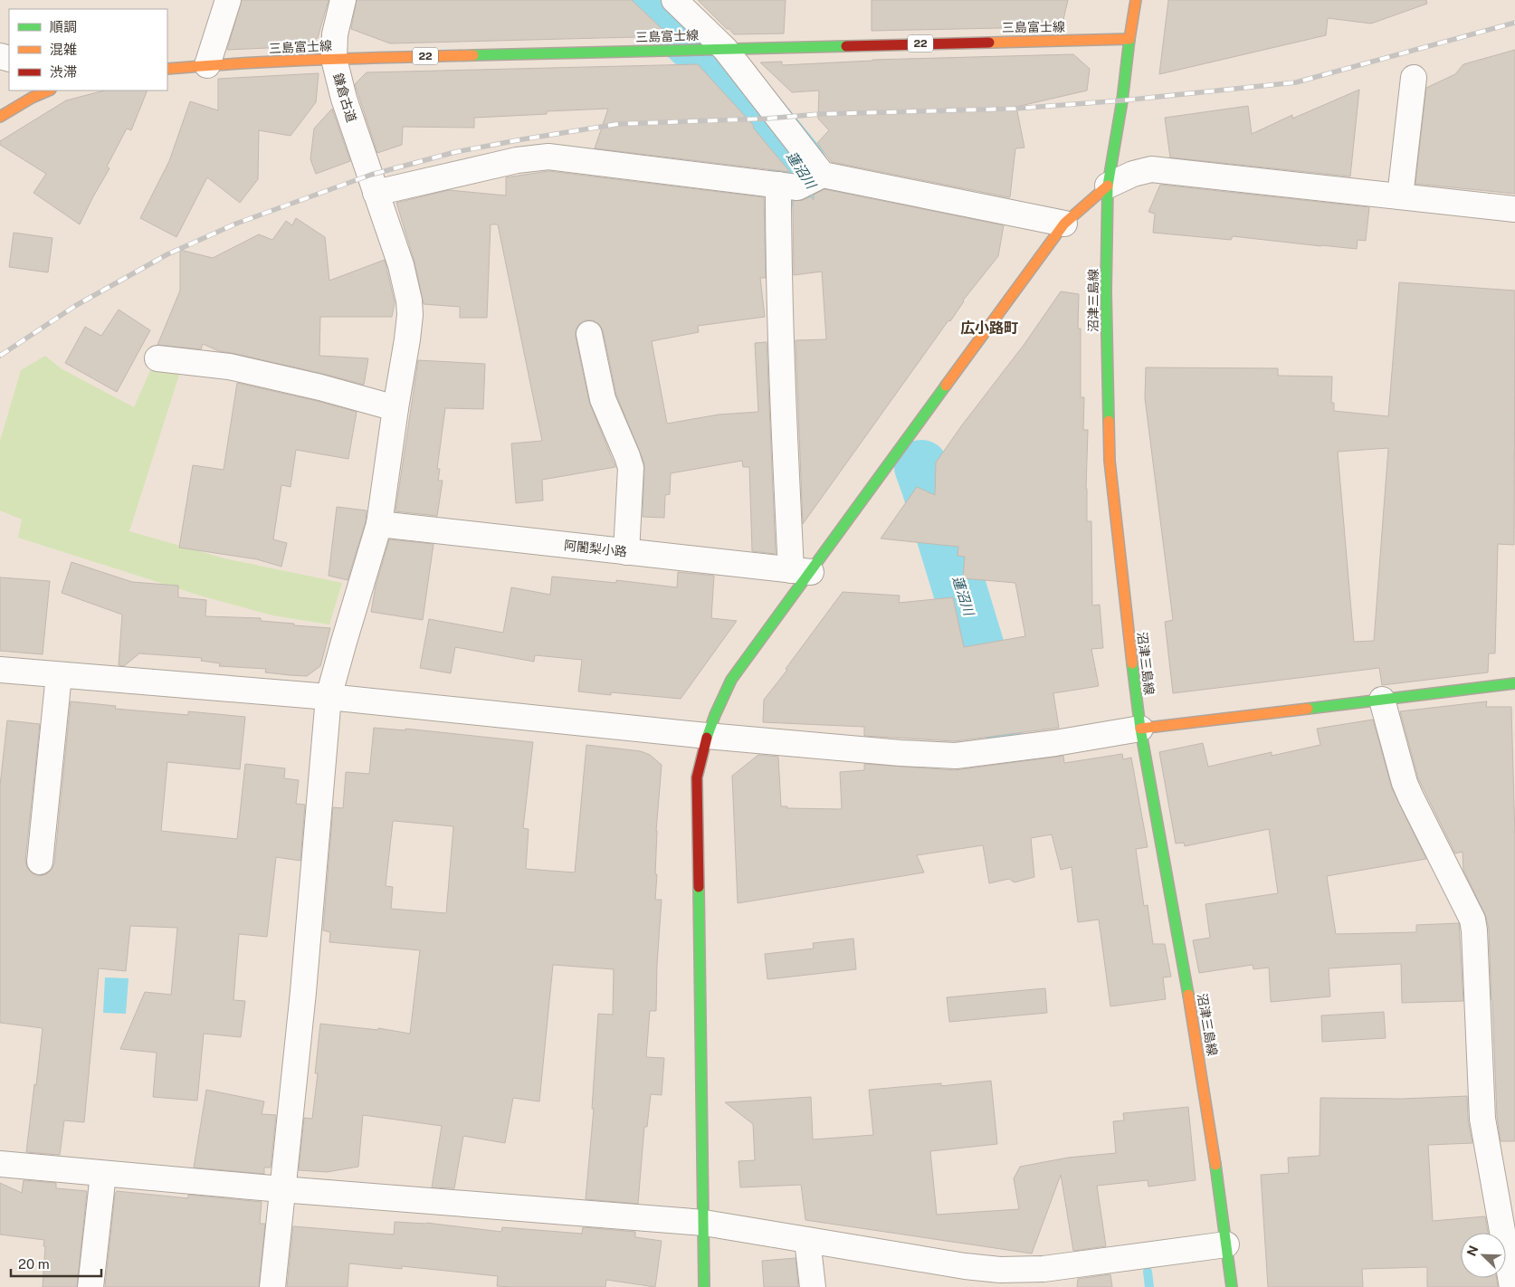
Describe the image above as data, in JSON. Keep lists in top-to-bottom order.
{
  "streets": {
    "main road": ["三島富士線", "22", "沼津三島線"],
    "street": ["鎌倉古道", "阿闍梨小路"]
  },
  "crossings": [
    ["三島富士線", "鎌倉古道"],
    ["三島富士線", "沼津三島線"],
    ["鎌倉古道", "阿闍梨小路"]
  ],
  "districts": ["広小路町"],
  "water": ["蓮沼川"],
  "legend": ["順調", "混雑", "渋滞"],
  "scale_bar": "20 m",
  "north": "top left"
}
